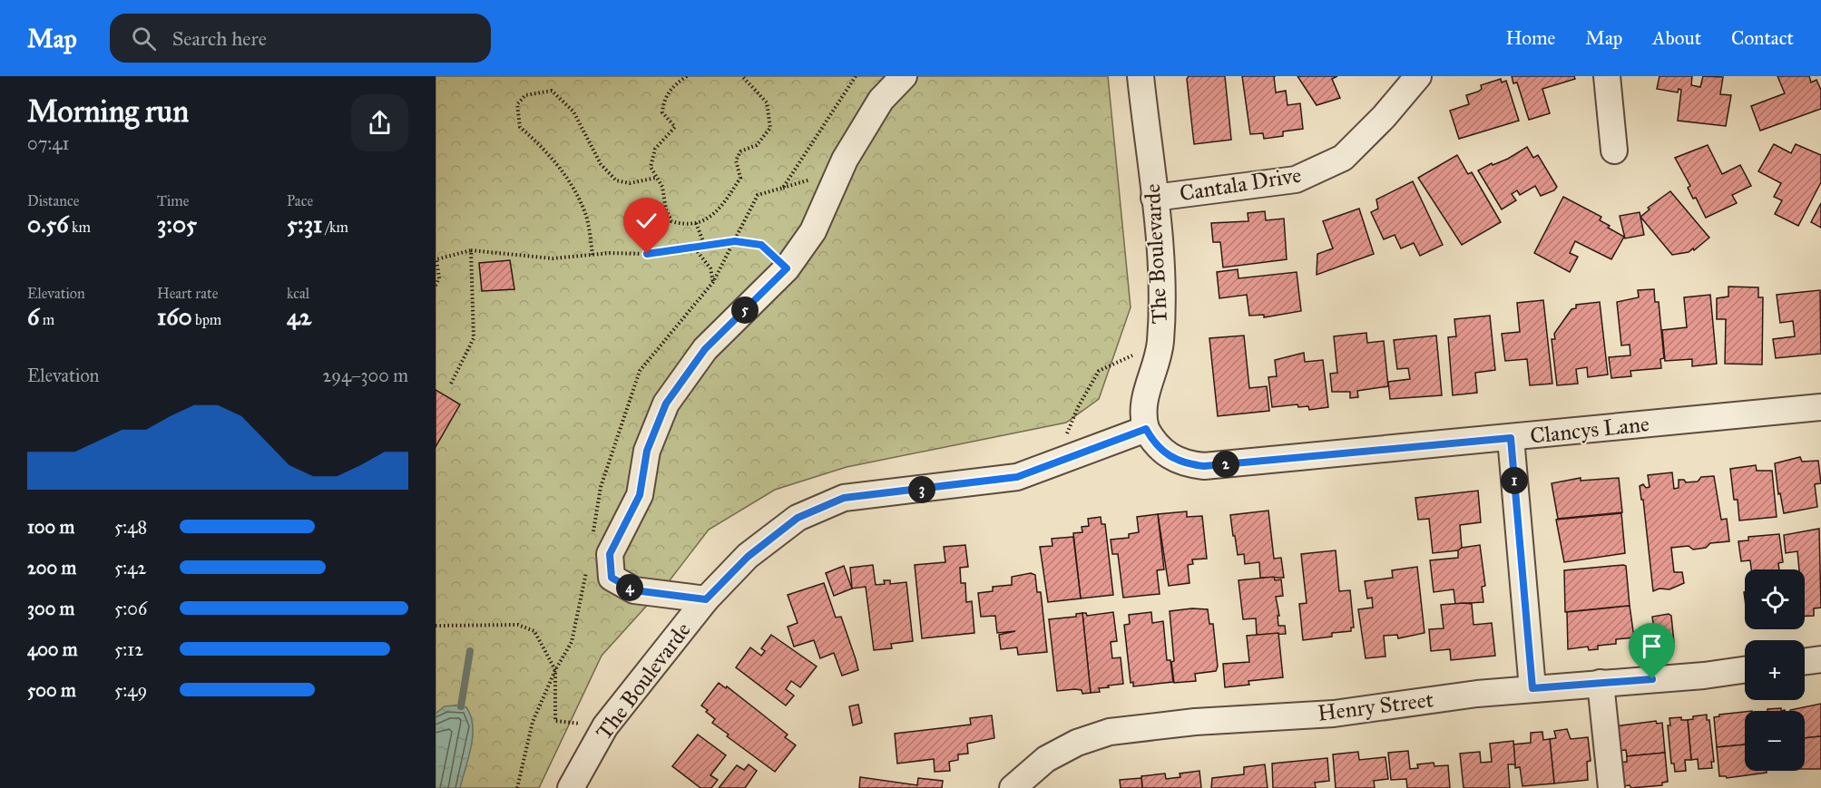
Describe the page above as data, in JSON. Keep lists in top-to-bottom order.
{
  "streets": {
    "street": [
      "Cantala Drive",
      "The Boulevarde",
      "Clancys Lane",
      "Henry Street"
    ]
  },
  "crossings": [
    ["Cantala Drive", "The Boulevarde"],
    ["The Boulevarde", "Clancys Lane"]
  ],
  "page": {
    "header": "Map",
    "search": "Search here",
    "nav": [
      "Home",
      "Map",
      "About",
      "Contact"
    ],
    "heading": ["Morning run", "07:41"],
    "stats": [
      ["Distance", "0.56 km"],
      ["Time", "3:05"],
      ["Pace", "5:31 /km"],
      ["Elevation", "6 m"],
      ["Heart rate", "160 bpm"],
      ["kcal", "42"]
    ],
    "pins": [
      "5",
      "2",
      "1",
      "3",
      "4"
    ],
    "chart": ["Elevation", "294–300 m"],
    "list": [
      {
        "name": "100 m",
        "note": "5:48"
      },
      {
        "name": "200 m",
        "note": "5:42"
      },
      {
        "name": "300 m",
        "note": "5:06"
      },
      {
        "name": "400 m",
        "note": "5:12"
      },
      {
        "name": "500 m",
        "note": "5:49"
      }
    ],
    "map_buttons": ["+", "−"]
  }
}
